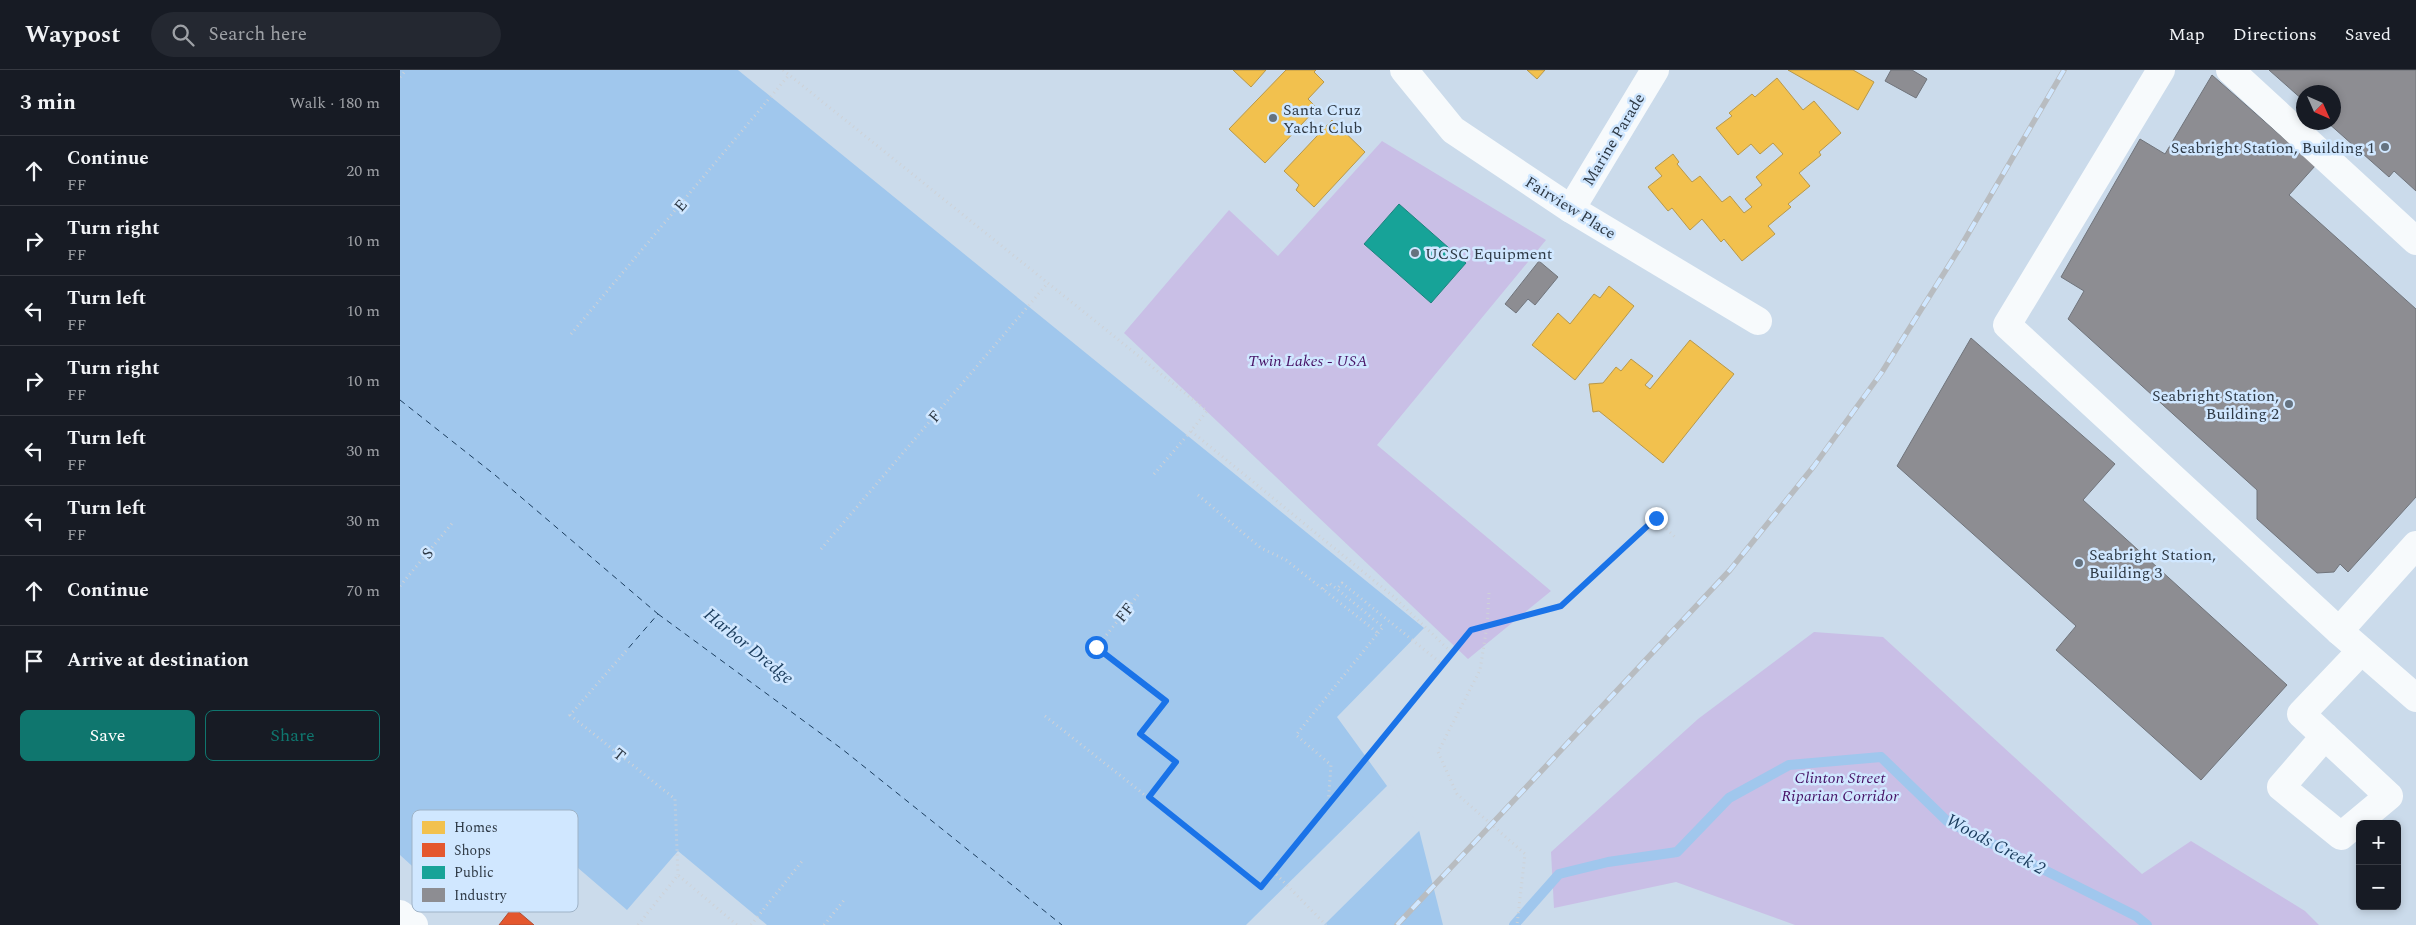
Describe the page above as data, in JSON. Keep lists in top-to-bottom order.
{
  "streets": {
    "street": ["Marine Parade", "Fairview Place"],
    "path": [
      "E",
      "F",
      "S",
      "FF",
      "T"
    ]
  },
  "crossings": [
    ["Marine Parade", "Fairview Place"]
  ],
  "water": ["Harbor Dredge", "Woods Creek 2"],
  "parks": ["Twin Lakes - USA", "Clinton Street Riparian Corridor"],
  "places": [
    "Santa Cruz Yacht Club",
    "Seabright Station, Building 1",
    "UCSC Equipment",
    "Seabright Station, Building 2",
    "Seabright Station, Building 3"
  ],
  "legend": [
    "Homes",
    "Shops",
    "Public",
    "Industry"
  ],
  "north": "bottom right",
  "page": {
    "header": "Waypost",
    "search": "Search here",
    "nav": ["Map", "Directions", "Saved"],
    "heading": ["3 min", "Walk · 180 m"],
    "list": [
      ["Continue", "FF", "20 m"],
      ["Turn right", "FF", "10 m"],
      ["Turn left", "FF", "10 m"],
      ["Turn right", "FF", "10 m"],
      ["Turn left", "FF", "30 m"],
      ["Turn left", "FF", "30 m"],
      ["Continue", "70 m"],
      "Arrive at destination"
    ],
    "buttons": ["Save", "Share"],
    "map_buttons": ["+", "−"]
  }
}
